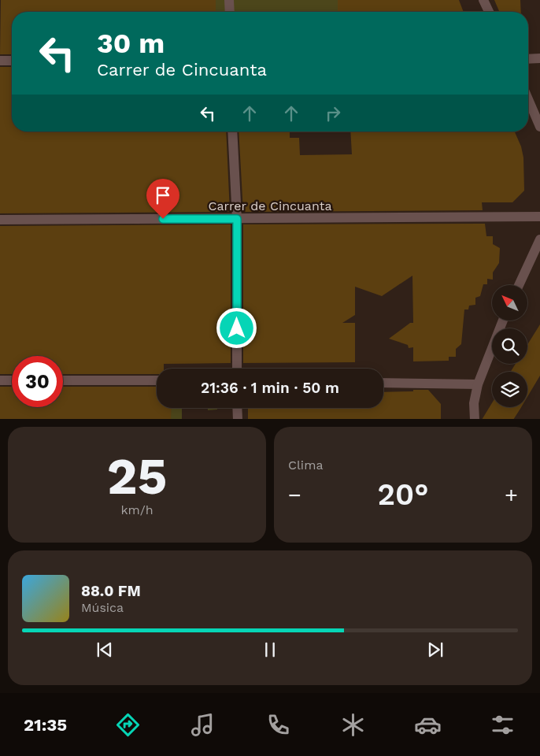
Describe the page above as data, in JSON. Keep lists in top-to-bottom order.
{
  "streets": {
    "street": ["Carrer de Cincuanta"]
  },
  "north": "top left",
  "page": {
    "turn": ["30 m", "Carrer de Cincuanta"],
    "limit": "30",
    "trip": "21:36 · 1 min · 50 m",
    "tile": [
      ["25", "km/h"],
      "Clima"
    ],
    "heat": ["−", "20°", "+"],
    "song": ["88.0 FM", "Música"],
    "tabs": "21:35"
  }
}
